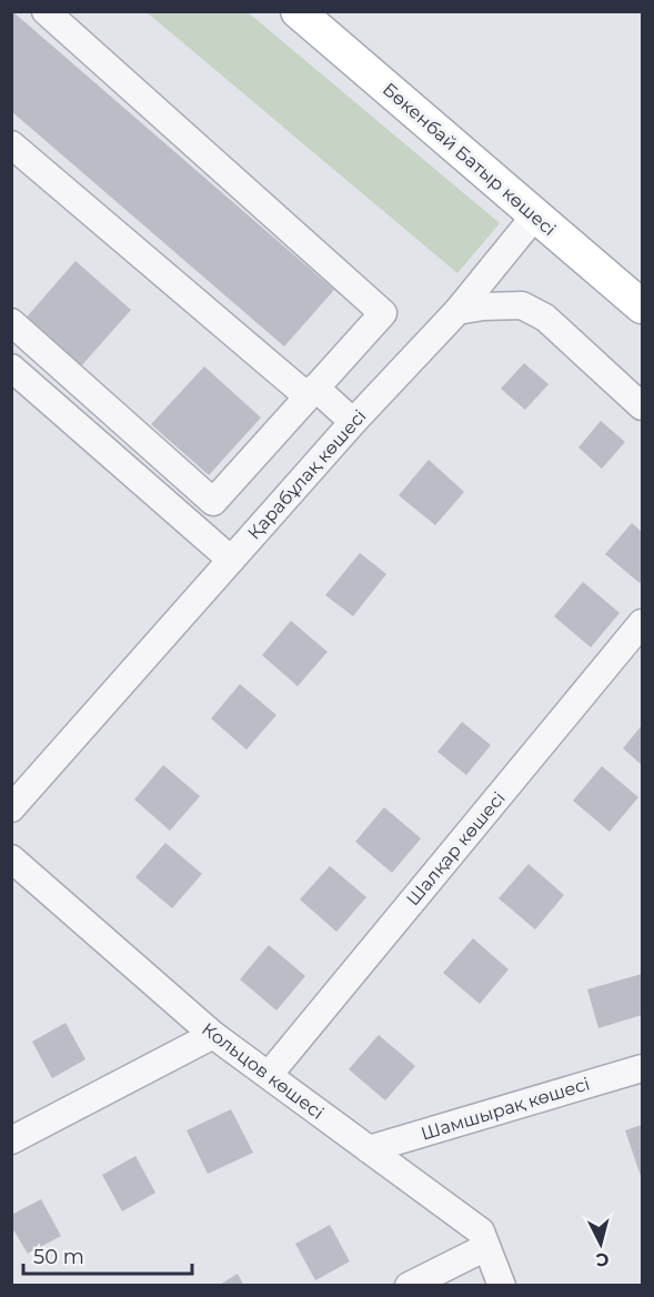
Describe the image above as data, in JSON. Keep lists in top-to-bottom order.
{
  "streets": {
    "main road": ["Бөкенбай Батыр көшесі"],
    "street": [
      "Қарабұлақ көшесі",
      "Шалқар көшесі",
      "Кольцов көшесі",
      "Шамшырақ көшесі"
    ]
  },
  "crossings": [
    ["Бөкенбай Батыр көшесі", "Қарабұлақ көшесі"],
    ["Шалқар көшесі", "Кольцов көшесі"],
    ["Кольцов көшесі", "Шамшырақ көшесі"]
  ],
  "scale_bar": "50 m",
  "north": "bottom"
}
